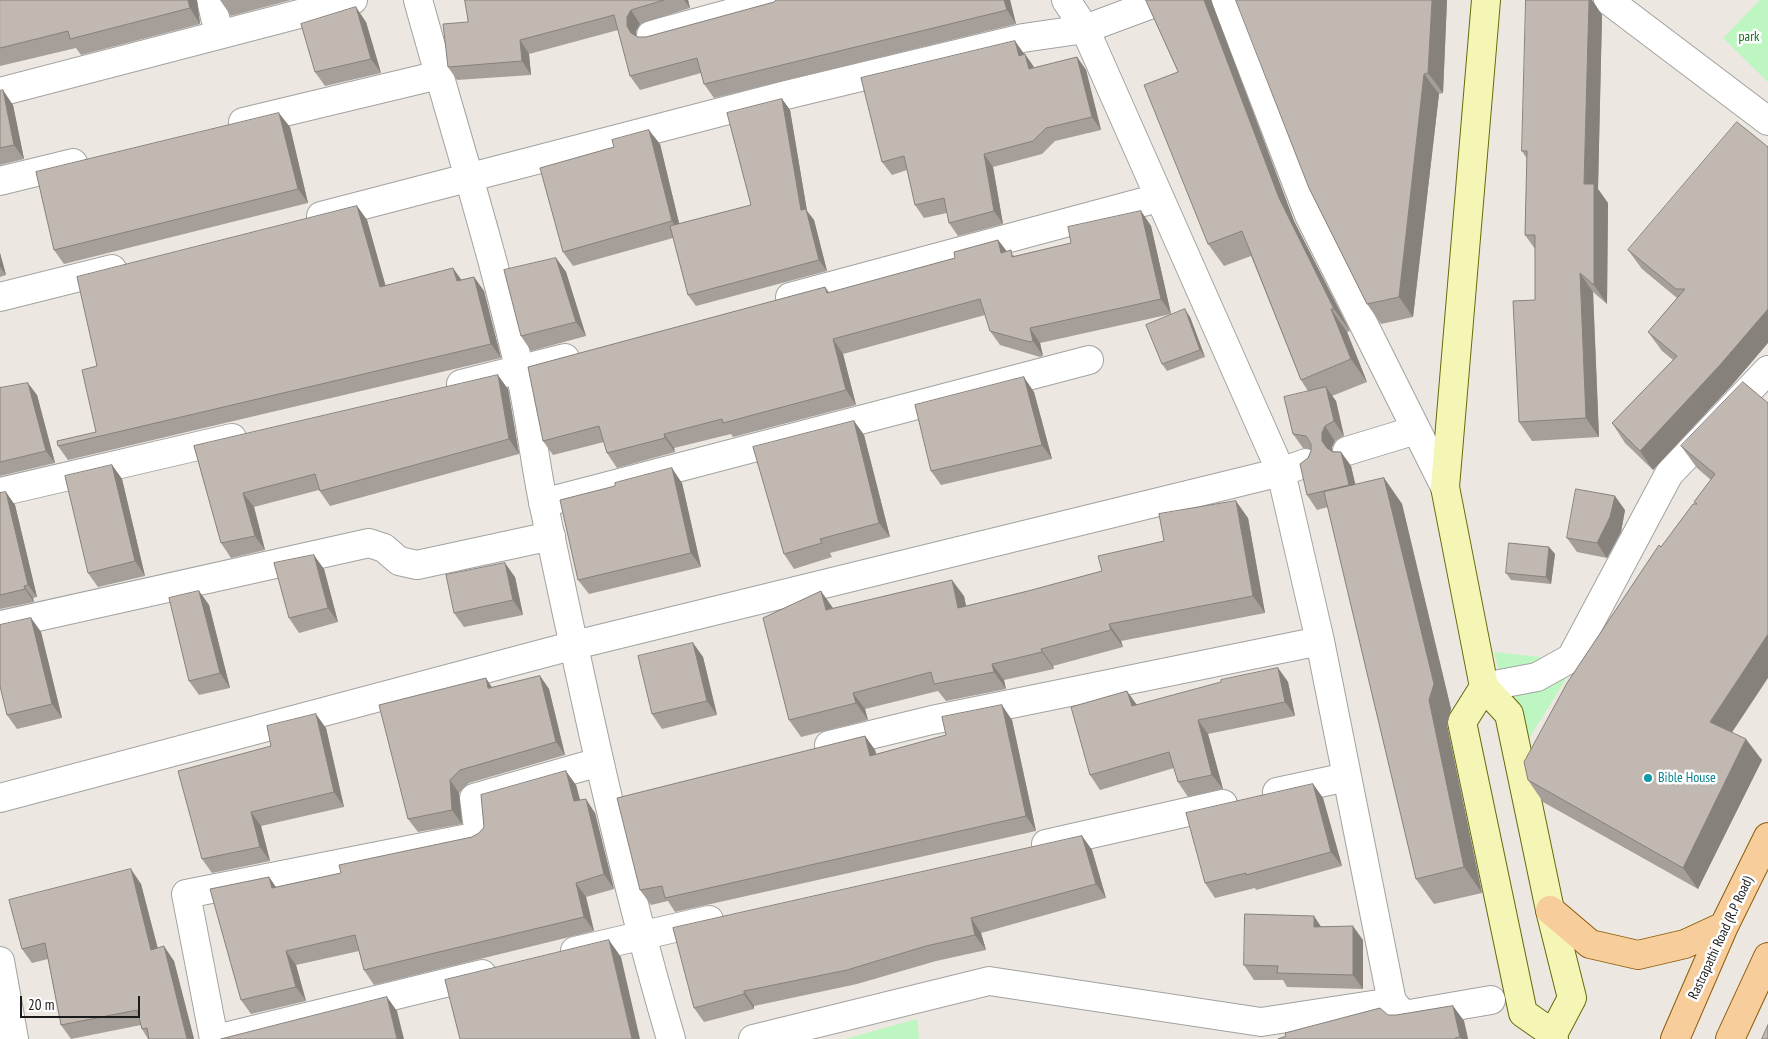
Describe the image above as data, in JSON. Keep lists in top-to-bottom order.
{
  "streets": {
    "main road": ["Rastrapathi Road (R.P Road)"]
  },
  "parks": ["park"],
  "places": ["Bible House"],
  "scale_bar": "20 m"
}
